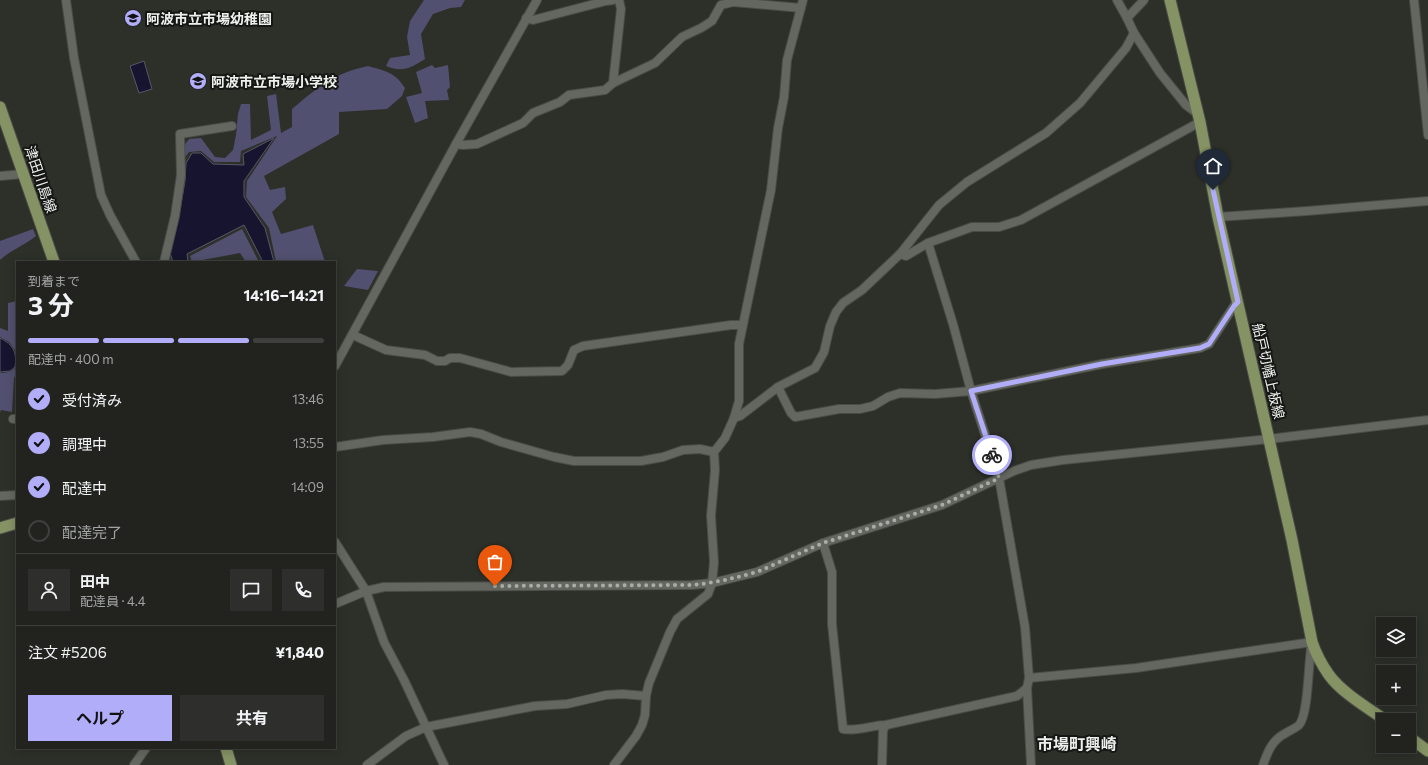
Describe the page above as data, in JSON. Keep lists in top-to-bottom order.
{
  "streets": {
    "main road": ["津田川島線", "船戸切幡上板線"]
  },
  "districts": ["市場町興崎"],
  "places": {
    "school or university": ["阿波市立市場幼稚園", "阿波市立市場小学校"]
  },
  "page": {
    "heading": ["3 分", "到着まで", "14:16–14:21"],
    "panel": [
      "田中",
      "配達員 · 4.4",
      "注文 #5206",
      "¥1,840"
    ],
    "bar": "配達中 · 400 m",
    "list": [
      ["受付済み", "13:46"],
      ["調理中", "13:55"],
      ["配達中", "14:09"],
      "配達完了"
    ],
    "map_buttons": ["+", "−"],
    "buttons": ["ヘルプ", "共有"]
  }
}
